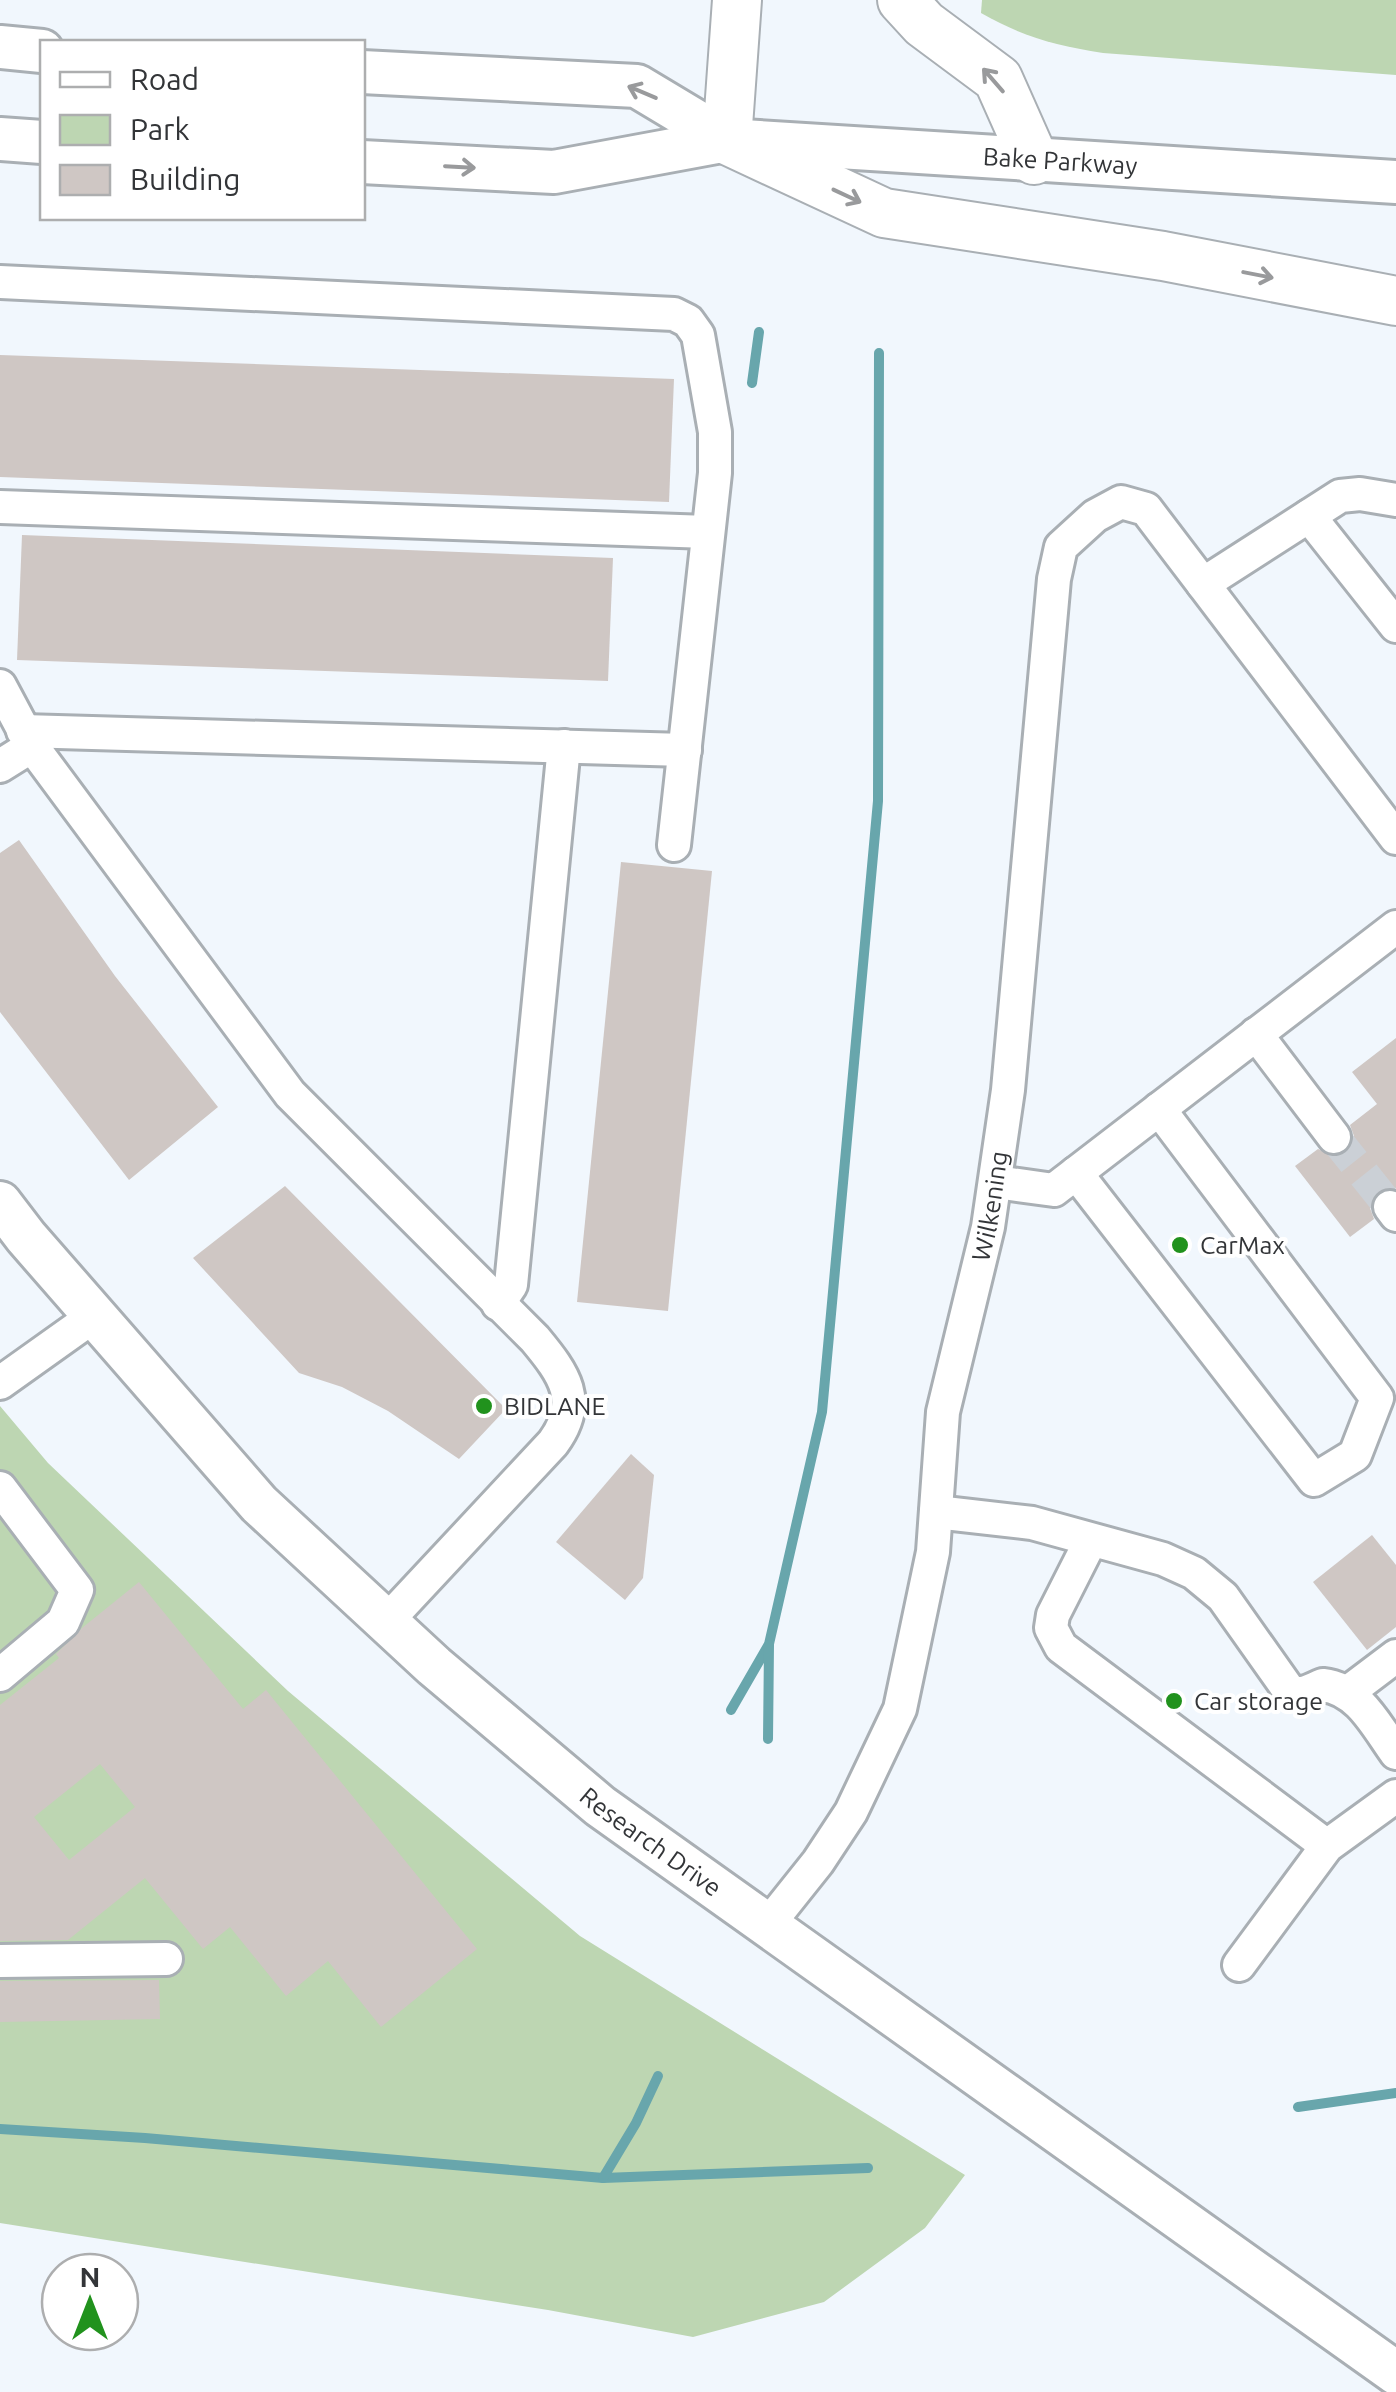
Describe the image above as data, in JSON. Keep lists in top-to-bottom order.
{
  "streets": {
    "main road": ["Bake Parkway", "Research Drive"],
    "lane": ["Wilkening"]
  },
  "crossings": [
    ["Wilkening", "Research Drive"]
  ],
  "places": ["CarMax", "BIDLANE", "Car storage"],
  "legend": ["Road", "Park", "Building"],
  "north": "top"
}
